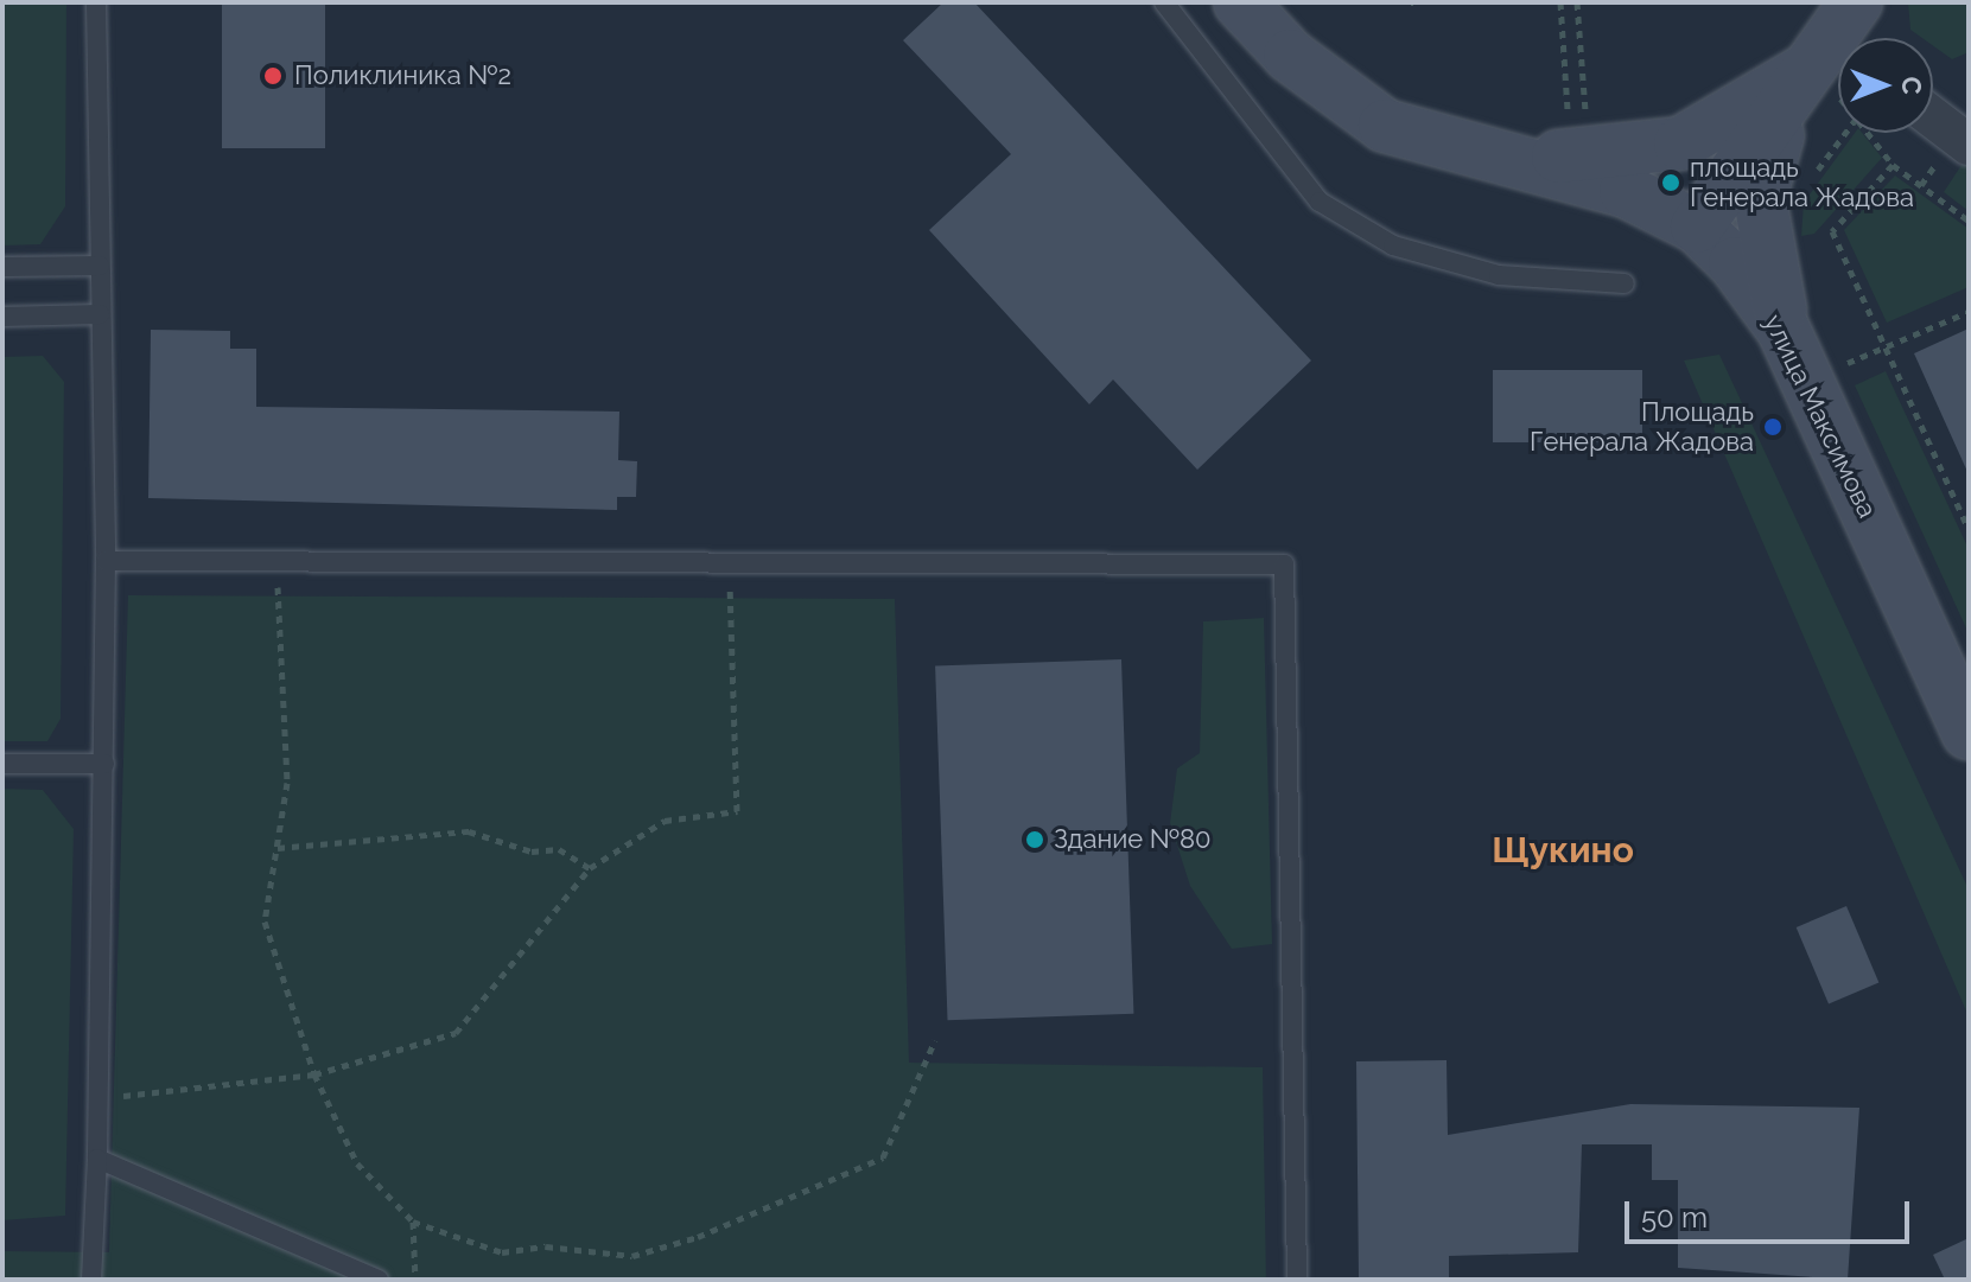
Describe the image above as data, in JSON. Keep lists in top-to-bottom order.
{
  "streets": {
    "street": ["улица Максимова"]
  },
  "districts": ["Щукино"],
  "places": [
    "Поликлиника №2",
    "площадь Генерала Жадова",
    "Площадь Генерала Жадова",
    "Здание №80"
  ],
  "scale_bar": "50 m",
  "north": "right"
}
